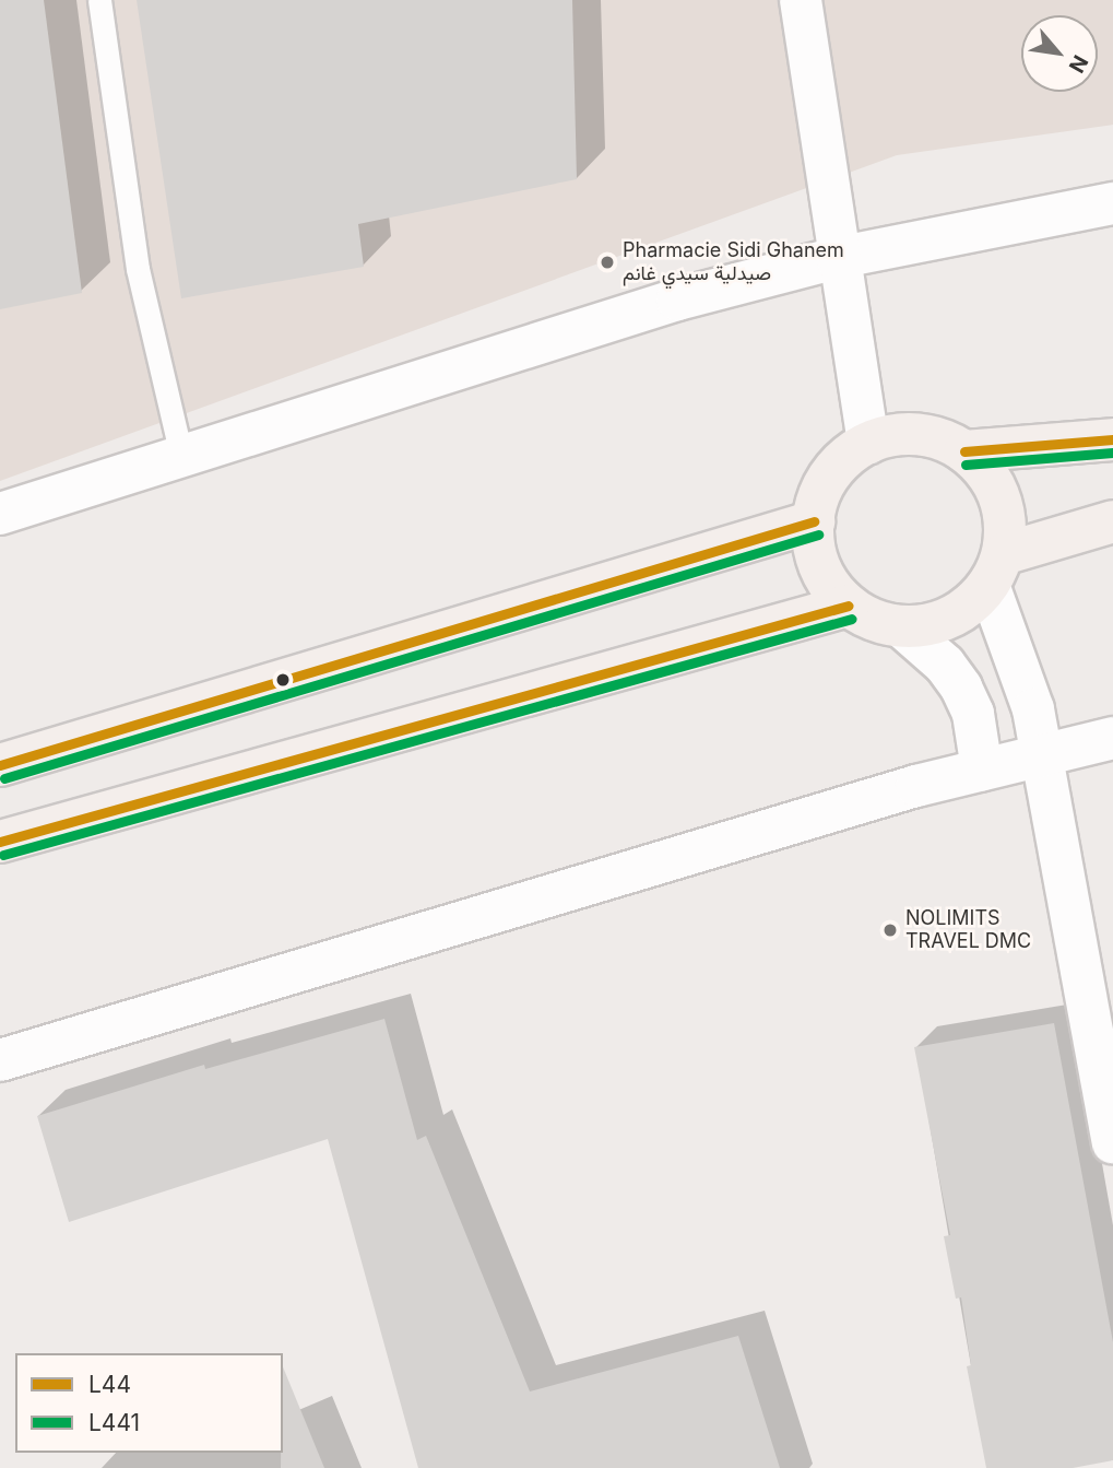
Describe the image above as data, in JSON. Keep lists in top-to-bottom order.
{
  "places": ["Pharmacie Sidi Ghanem صيدلية سيدي غانم", "NOLIMITS TRAVEL DMC"],
  "lines": ["transit line L44", "transit line L441"],
  "legend": ["L44", "L441"],
  "north": "bottom right"
}
